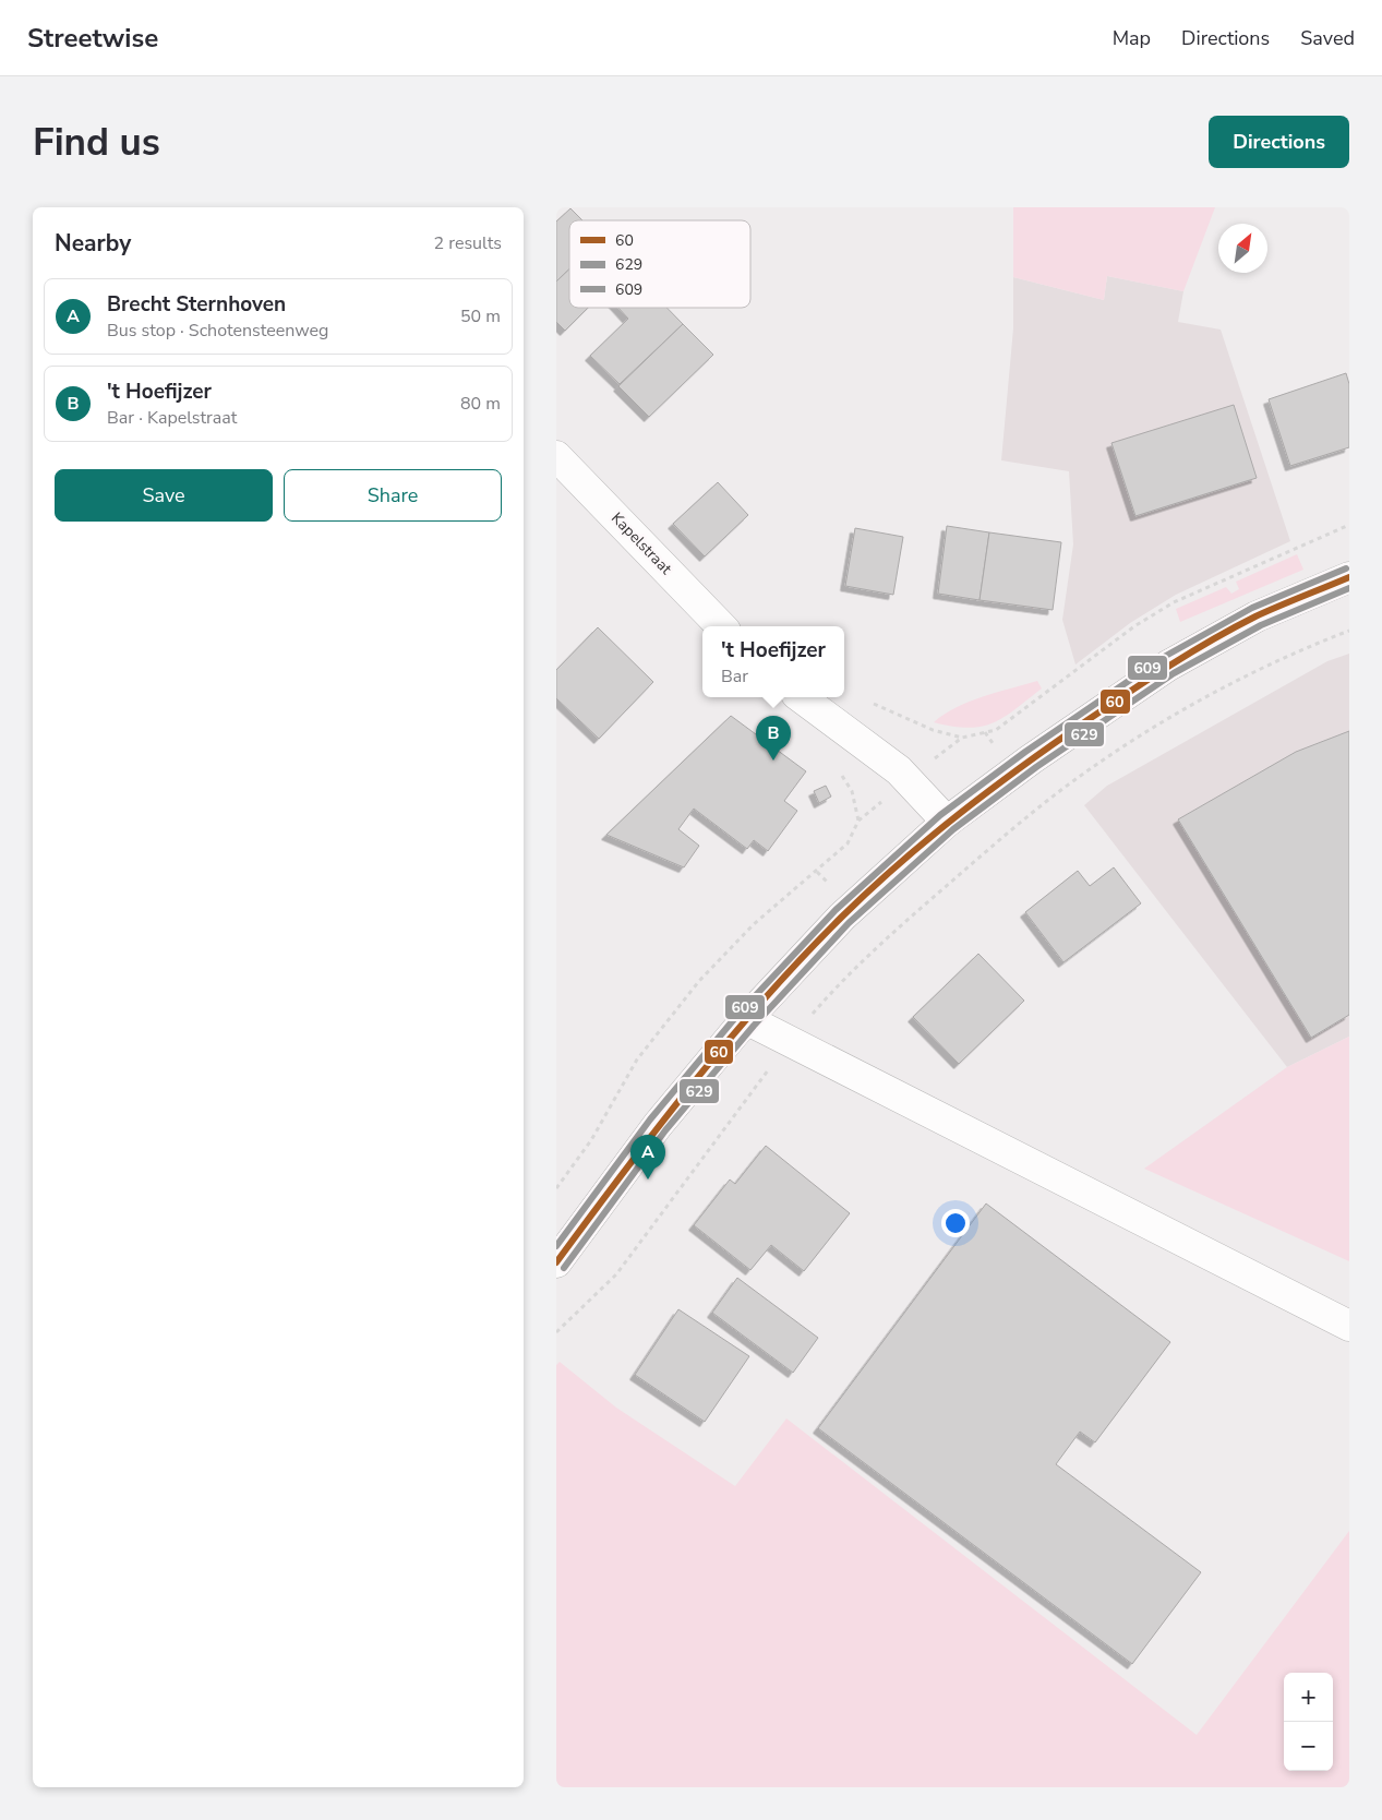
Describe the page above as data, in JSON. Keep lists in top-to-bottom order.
{
  "streets": {
    "main road": ["Kapelstraat"]
  },
  "lines": ["transit line 609", "transit line 60", "transit line 629"],
  "legend": ["60", "629", "609"],
  "north": "top right",
  "page": {
    "header": "Streetwise",
    "nav": ["Map", "Directions", "Saved"],
    "buttons": [
      "Directions",
      ["Save", "Share"]
    ],
    "title": "Find us",
    "heading": ["Nearby", "2 results"],
    "list": [
      {
        "mark": "A",
        "name": "Brecht Sternhoven",
        "note": "Bus stop · Schotensteenweg",
        "value": "50 m"
      },
      {
        "mark": "B",
        "name": "'t Hoefijzer",
        "note": "Bar · Kapelstraat",
        "value": "80 m"
      }
    ],
    "popup": ["'t Hoefijzer", "Bar"],
    "pins": ["B", "A"],
    "map_buttons": ["+", "−"]
  }
}
